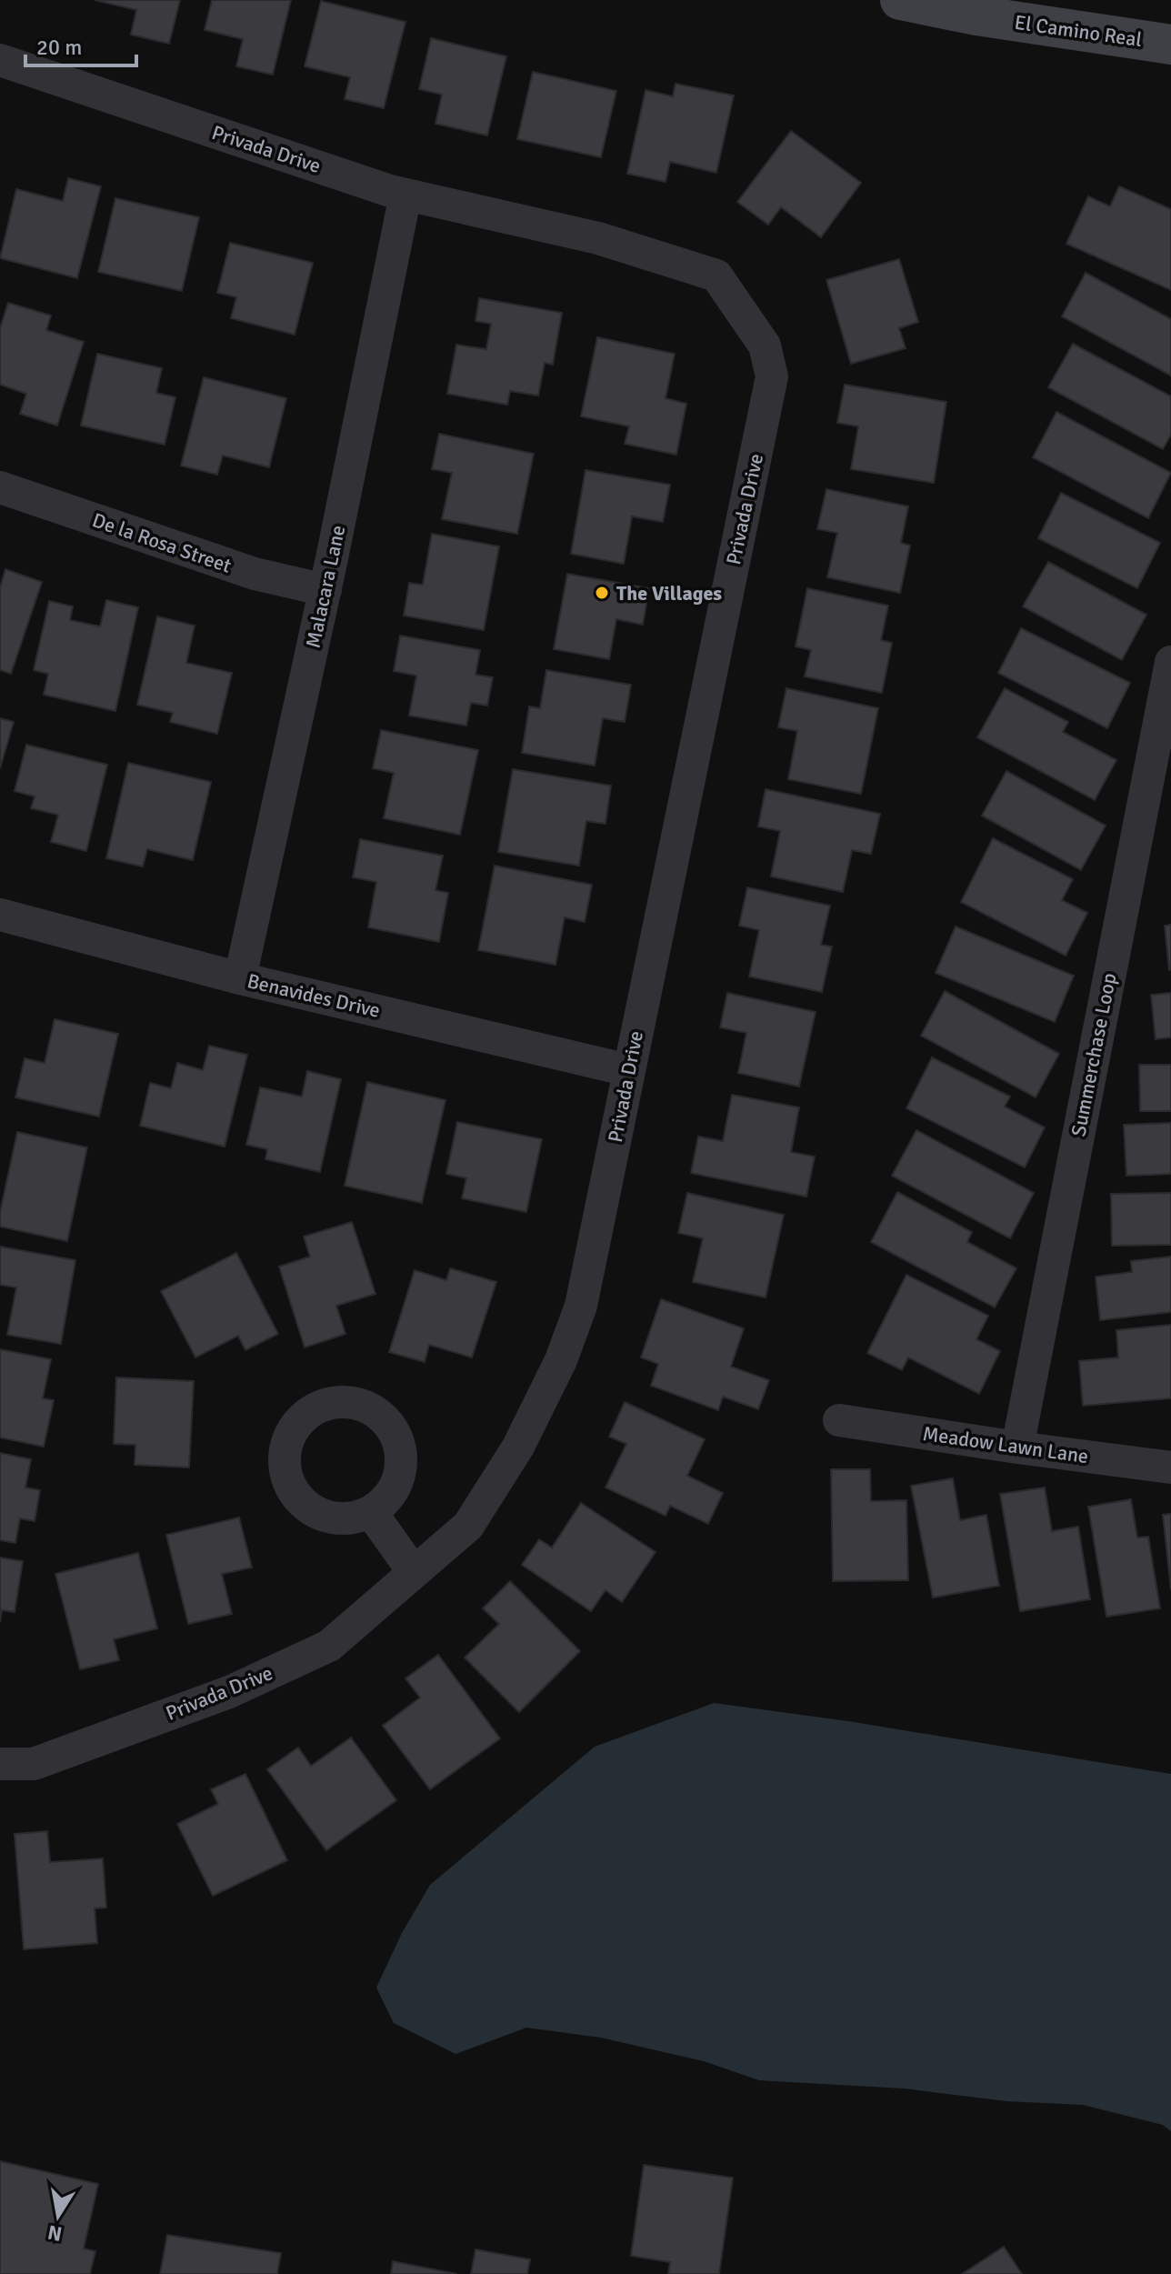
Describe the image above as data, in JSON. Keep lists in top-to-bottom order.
{
  "streets": {
    "main road": ["El Camino Real"],
    "street": [
      "Privada Drive",
      "De la Rosa Street",
      "Malacara Lane",
      "Benavides Drive",
      "Summerchase Loop",
      "Meadow Lawn Lane"
    ]
  },
  "crossings": [
    ["Privada Drive", "Malacara Lane"],
    ["Privada Drive", "Benavides Drive"],
    ["De la Rosa Street", "Malacara Lane"],
    ["Malacara Lane", "Benavides Drive"],
    ["Summerchase Loop", "Meadow Lawn Lane"]
  ],
  "places": ["The Villages"],
  "scale_bar": "20 m",
  "north": "bottom"
}
